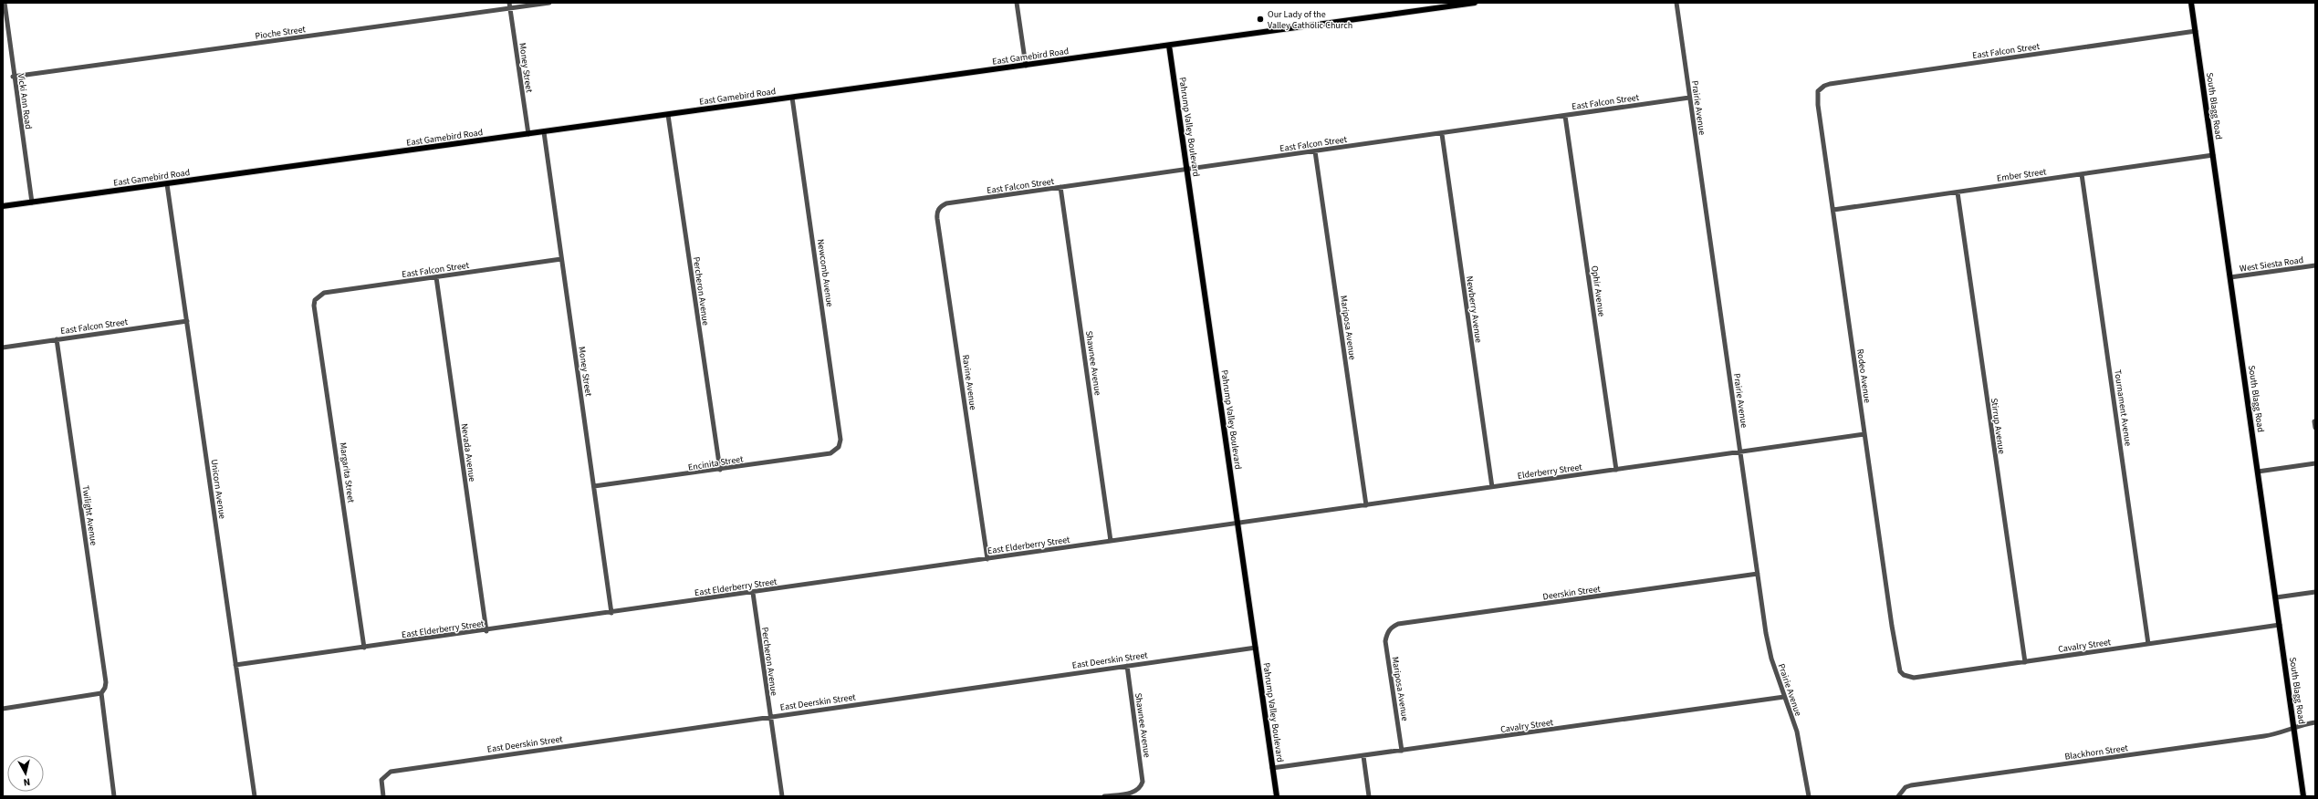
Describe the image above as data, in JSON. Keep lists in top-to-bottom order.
{
  "streets": {
    "main road": ["East Gamebird Road", "South Blagg Road", "Pahrump Valley Boulevard"],
    "street": [
      "Pioche Street",
      "East Falcon Street",
      "Money Street",
      "Vicki Ann Road",
      "Prairie Avenue",
      "Ember Street",
      "West Siesta Road",
      "Newcomb Avenue",
      "Percheron Avenue",
      "Ophir Avenue",
      "Newberry Avenue",
      "Mariposa Avenue",
      "Shawnee Avenue",
      "Rodeo Avenue",
      "Ravine Avenue",
      "Tournament Avenue",
      "Stirrup Avenue",
      "Nevada Avenue",
      "Encinita Street",
      "Elderberry Street",
      "Margarita Street",
      "Unicorn Avenue",
      "Twilight Avenue",
      "East Elderberry Street",
      "Deerskin Street",
      "Cavalry Street",
      "East Deerskin Street",
      "Blackhorn Street"
    ]
  },
  "crossings": [
    ["Pioche Street", "Money Street"],
    ["Pioche Street", "Vicki Ann Road"],
    ["East Falcon Street", "Money Street"],
    ["East Falcon Street", "South Blagg Road"],
    ["East Falcon Street", "Prairie Avenue"],
    ["East Falcon Street", "Pahrump Valley Boulevard"],
    ["East Falcon Street", "Ophir Avenue"],
    ["East Falcon Street", "Newberry Avenue"],
    ["East Falcon Street", "Mariposa Avenue"],
    ["East Falcon Street", "Shawnee Avenue"],
    ["East Falcon Street", "Rodeo Avenue"],
    ["East Falcon Street", "Ravine Avenue"],
    ["East Falcon Street", "Nevada Avenue"],
    ["East Falcon Street", "Margarita Street"],
    ["East Falcon Street", "Unicorn Avenue"],
    ["East Falcon Street", "Twilight Avenue"],
    ["East Gamebird Road", "Money Street"],
    ["East Gamebird Road", "Vicki Ann Road"],
    ["East Gamebird Road", "Pahrump Valley Boulevard"],
    ["East Gamebird Road", "Newcomb Avenue"],
    ["East Gamebird Road", "Percheron Avenue"],
    ["East Gamebird Road", "Unicorn Avenue"],
    ["Money Street", "Encinita Street"],
    ["Money Street", "East Elderberry Street"],
    ["South Blagg Road", "Ember Street"],
    ["South Blagg Road", "West Siesta Road"],
    ["South Blagg Road", "Cavalry Street"],
    ["South Blagg Road", "Blackhorn Street"],
    ["Prairie Avenue", "Elderberry Street"],
    ["Prairie Avenue", "Deerskin Street"],
    ["Prairie Avenue", "Cavalry Street"],
    ["Pahrump Valley Boulevard", "Elderberry Street"],
    ["Pahrump Valley Boulevard", "East Elderberry Street"],
    ["Pahrump Valley Boulevard", "Cavalry Street"],
    ["Pahrump Valley Boulevard", "East Deerskin Street"],
    ["Ember Street", "Rodeo Avenue"],
    ["Ember Street", "Tournament Avenue"],
    ["Ember Street", "Stirrup Avenue"],
    ["Newcomb Avenue", "Encinita Street"],
    ["Percheron Avenue", "Encinita Street"],
    ["Percheron Avenue", "East Elderberry Street"],
    ["Percheron Avenue", "East Deerskin Street"],
    ["Ophir Avenue", "Elderberry Street"],
    ["Newberry Avenue", "Elderberry Street"],
    ["Mariposa Avenue", "Elderberry Street"],
    ["Mariposa Avenue", "Deerskin Street"],
    ["Mariposa Avenue", "Cavalry Street"],
    ["Shawnee Avenue", "East Elderberry Street"],
    ["Shawnee Avenue", "East Deerskin Street"],
    ["Rodeo Avenue", "Elderberry Street"],
    ["Rodeo Avenue", "Cavalry Street"],
    ["Ravine Avenue", "East Elderberry Street"],
    ["Tournament Avenue", "Cavalry Street"],
    ["Stirrup Avenue", "Cavalry Street"],
    ["Nevada Avenue", "East Elderberry Street"],
    ["Elderberry Street", "East Elderberry Street"],
    ["Margarita Street", "East Elderberry Street"],
    ["Unicorn Avenue", "East Elderberry Street"]
  ],
  "places": ["Our Lady of the Valley Catholic Church"],
  "north": "bottom"
}
